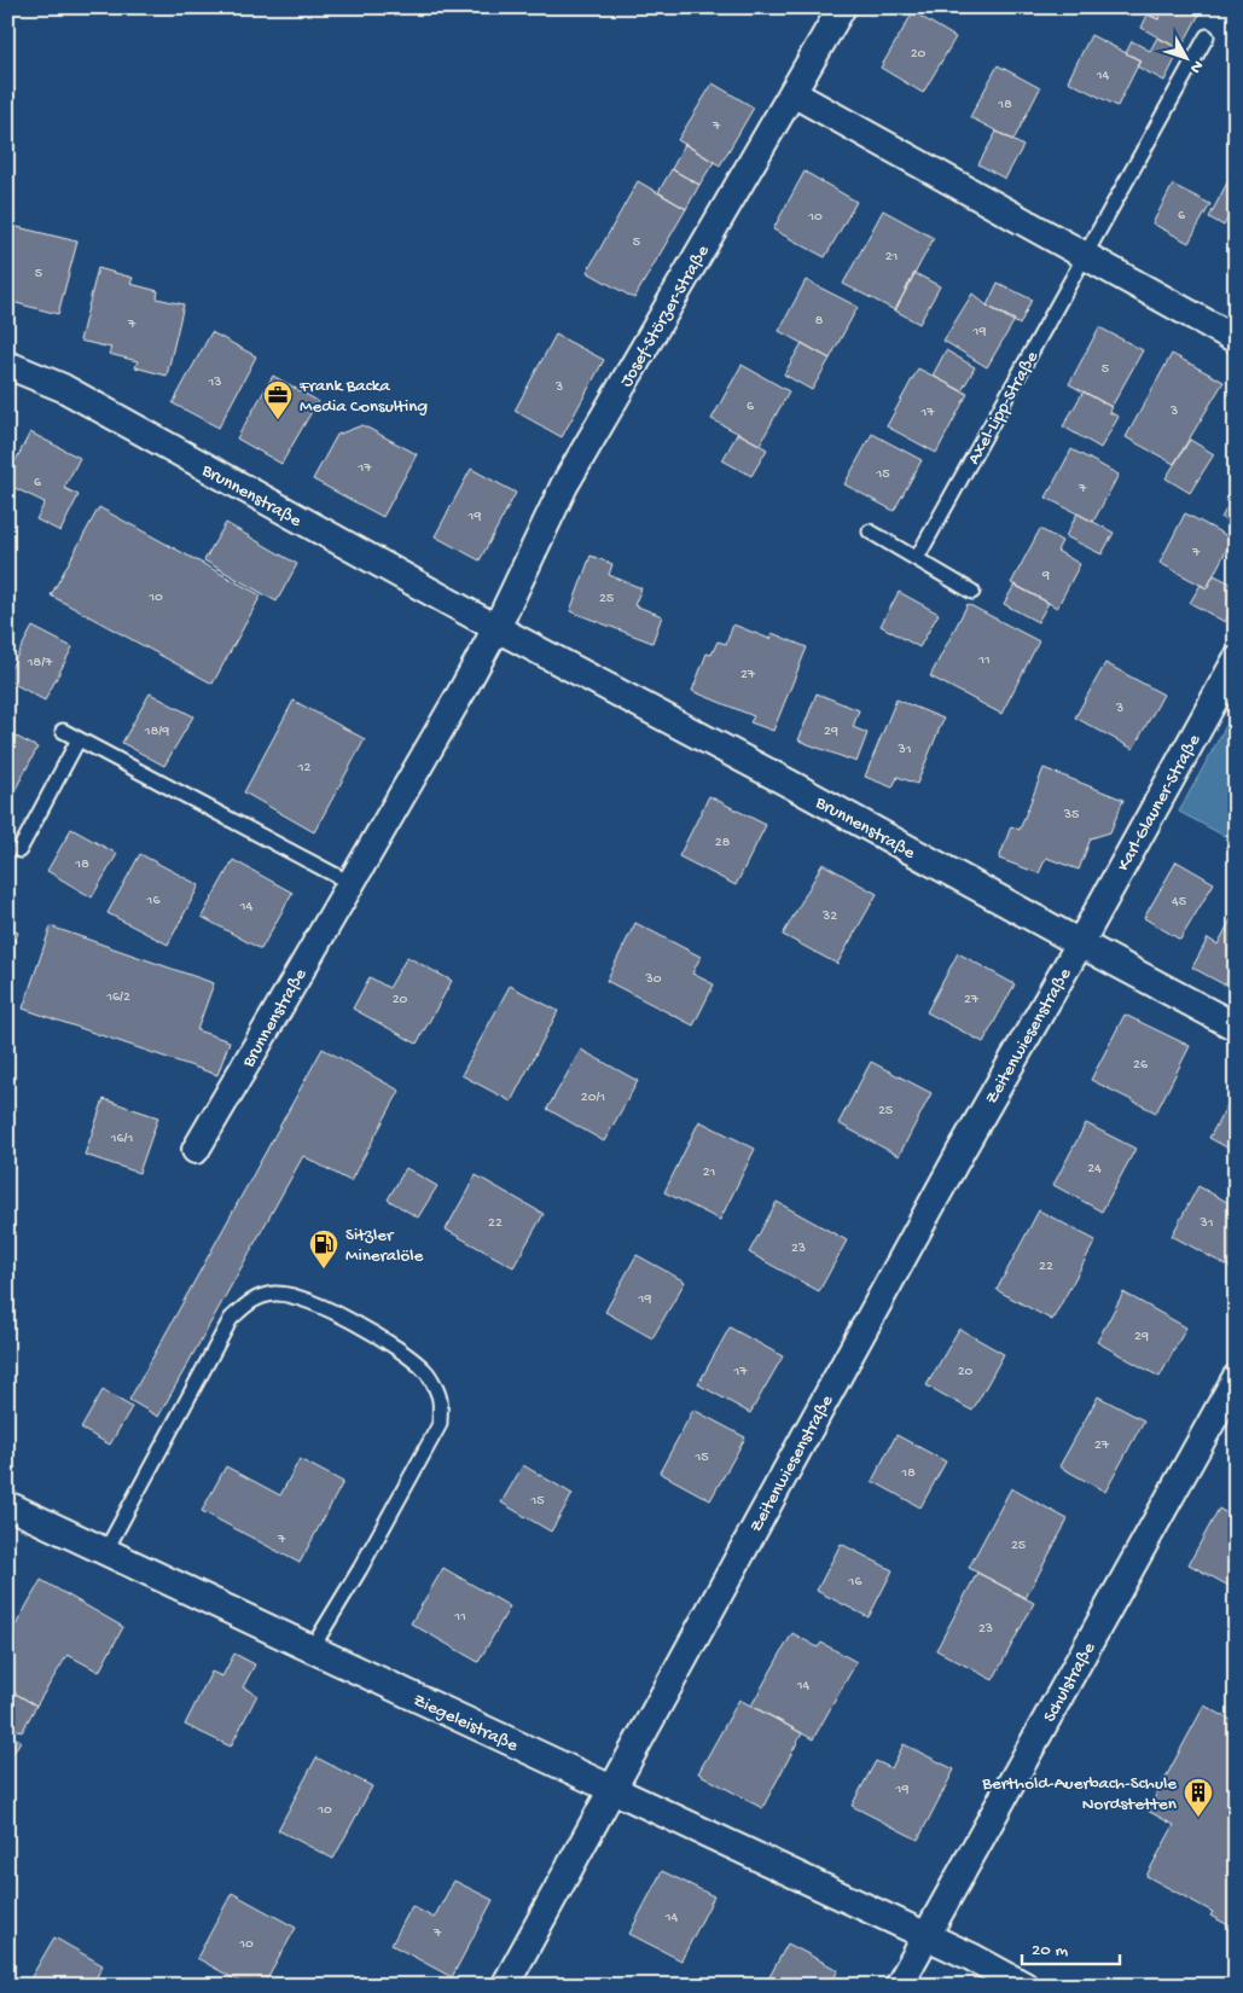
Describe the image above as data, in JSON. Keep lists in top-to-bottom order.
{
  "streets": {
    "street": [
      "Josef-Störzer-Straße",
      "Brunnenstraße",
      "Karl-Glauner-Straße",
      "Zeitenwiesenstraße",
      "Schulstraße",
      "Ziegeleistraße"
    ],
    "lane": ["Axel-Lipp-Straße"]
  },
  "crossings": [
    ["Josef-Störzer-Straße", "Brunnenstraße"],
    ["Brunnenstraße", "Karl-Glauner-Straße"],
    ["Brunnenstraße", "Zeitenwiesenstraße"],
    ["Karl-Glauner-Straße", "Zeitenwiesenstraße"],
    ["Zeitenwiesenstraße", "Ziegeleistraße"],
    ["Schulstraße", "Ziegeleistraße"]
  ],
  "places": {
    "office": ["Frank Backa Media Consulting"],
    "fuel station": ["Sitzler Mineralöle"],
    "building": ["Berthold-Auerbach-Schule Nordstetten"]
  },
  "house_numbers": [
    "20",
    "14",
    "18",
    "7",
    "6",
    "10",
    "5",
    "21",
    "5",
    "8",
    "7",
    "19",
    "5",
    "13",
    "3",
    "6",
    "3",
    "17",
    "17",
    "15",
    "6",
    "7",
    "19",
    "7",
    "9",
    "10",
    "25",
    "11",
    "18/7",
    "27",
    "3",
    "18/9",
    "29",
    "31",
    "12",
    "35",
    "28",
    "18",
    "16",
    "45",
    "14",
    "32",
    "30",
    "16/2",
    "20",
    "27",
    "26",
    "20/1",
    "25",
    "16/1",
    "24",
    "21",
    "22",
    "31",
    "23",
    "22",
    "19",
    "29",
    "17",
    "20",
    "27",
    "15",
    "18",
    "15",
    "7",
    "25",
    "16",
    "11",
    "23",
    "14",
    "19",
    "10",
    "14",
    "7",
    "10"
  ],
  "scale_bar": "20 m",
  "north": "bottom right"
}
